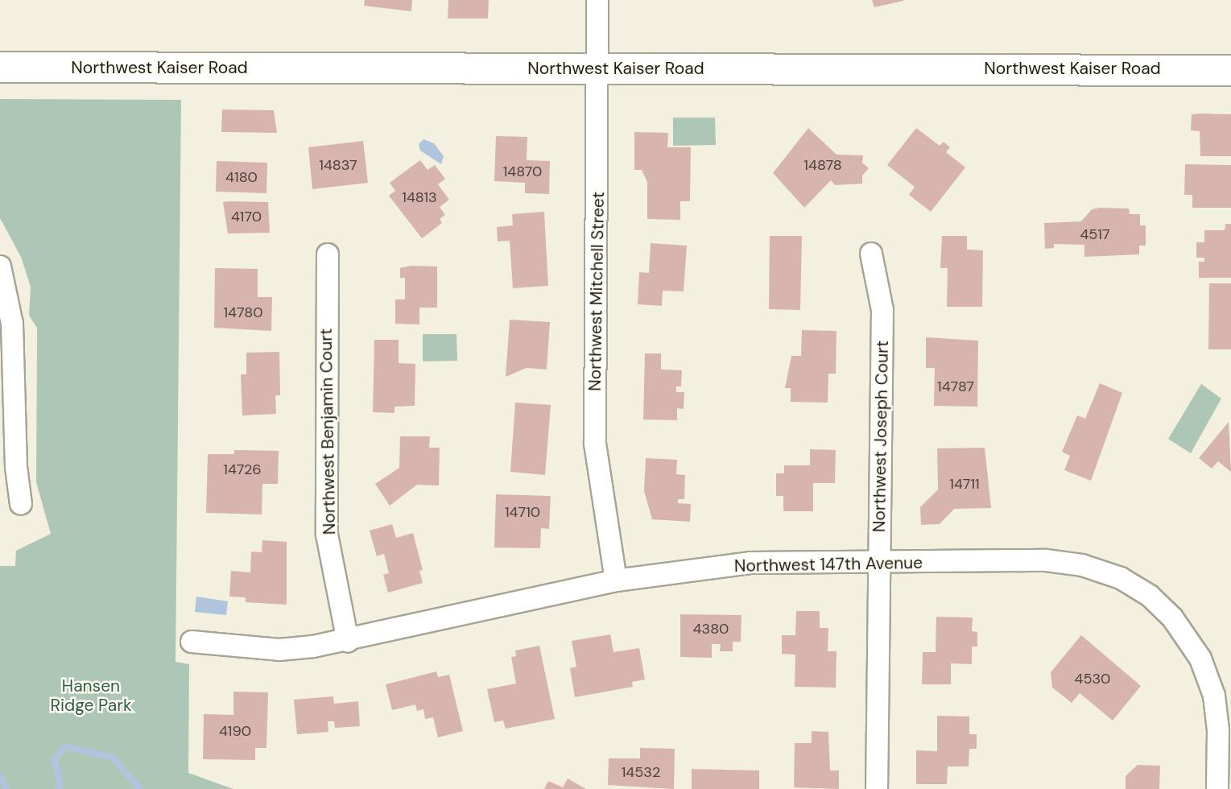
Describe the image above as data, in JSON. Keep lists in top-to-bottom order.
{
  "streets": {
    "main road": ["Northwest Kaiser Road"],
    "street": [
      "Northwest Mitchell Street",
      "Northwest Benjamin Court",
      "Northwest Joseph Court",
      "Northwest 147th Avenue"
    ]
  },
  "crossings": [
    ["Northwest Kaiser Road", "Northwest Mitchell Street"],
    ["Northwest Mitchell Street", "Northwest 147th Avenue"],
    ["Northwest Benjamin Court", "Northwest 147th Avenue"],
    ["Northwest Joseph Court", "Northwest 147th Avenue"]
  ],
  "parks": ["Hansen Ridge Park"],
  "house_numbers": [
    "14837",
    "14878",
    "14870",
    "4180",
    "14813",
    "4170",
    "4517",
    "14780",
    "14787",
    "14726",
    "14711",
    "14710",
    "4380",
    "4530",
    "4190",
    "14532"
  ]
}
